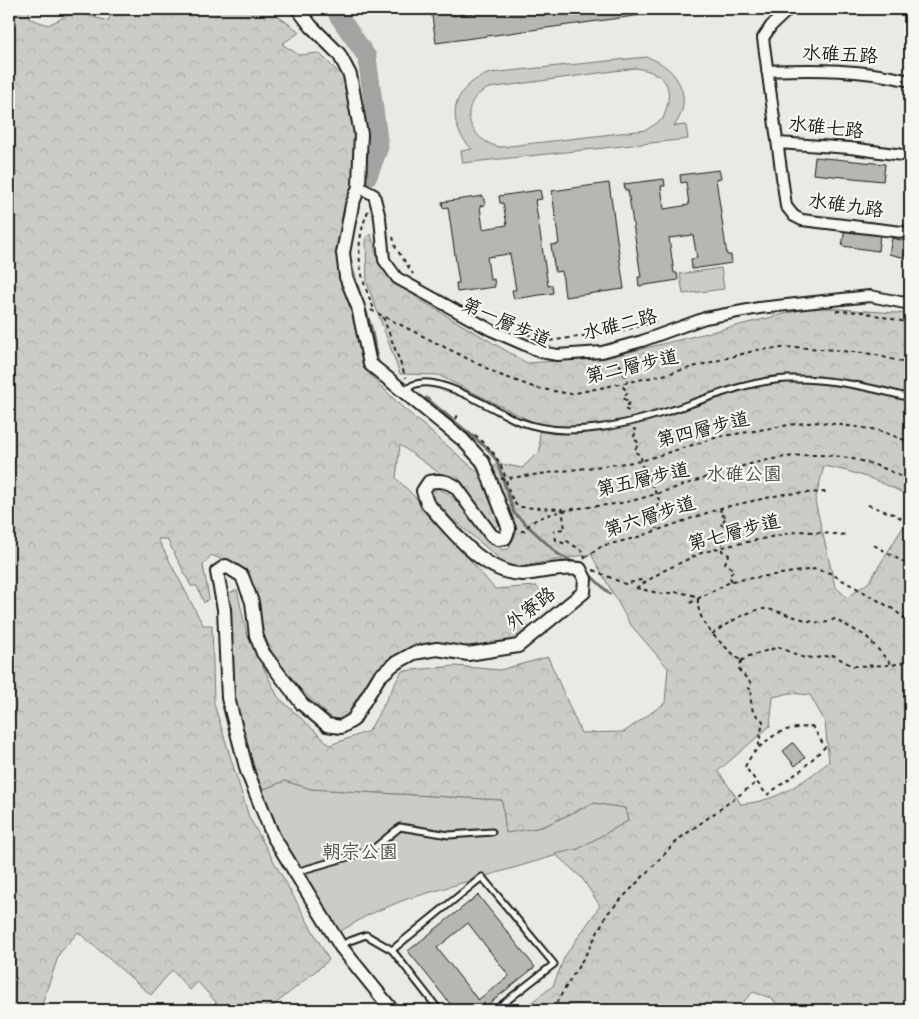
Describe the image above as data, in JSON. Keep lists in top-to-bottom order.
{
  "streets": {
    "street": [
      "水碓五路",
      "水碓七路",
      "水碓九路",
      "水碓二路",
      "外寮路"
    ],
    "path": [
      "第二層步道",
      "第四層步道",
      "第五層步道",
      "第六層步道",
      "第七層步道"
    ]
  },
  "crossings": [
    ["水碓五路", "水碓七路"],
    ["水碓七路", "水碓九路"],
    ["水碓二路", "第二層步道"],
    ["第四層步道", "第五層步道"],
    ["第六層步道", "外寮路"]
  ],
  "parks": ["水碓公園", "朝宗公園"]
}
